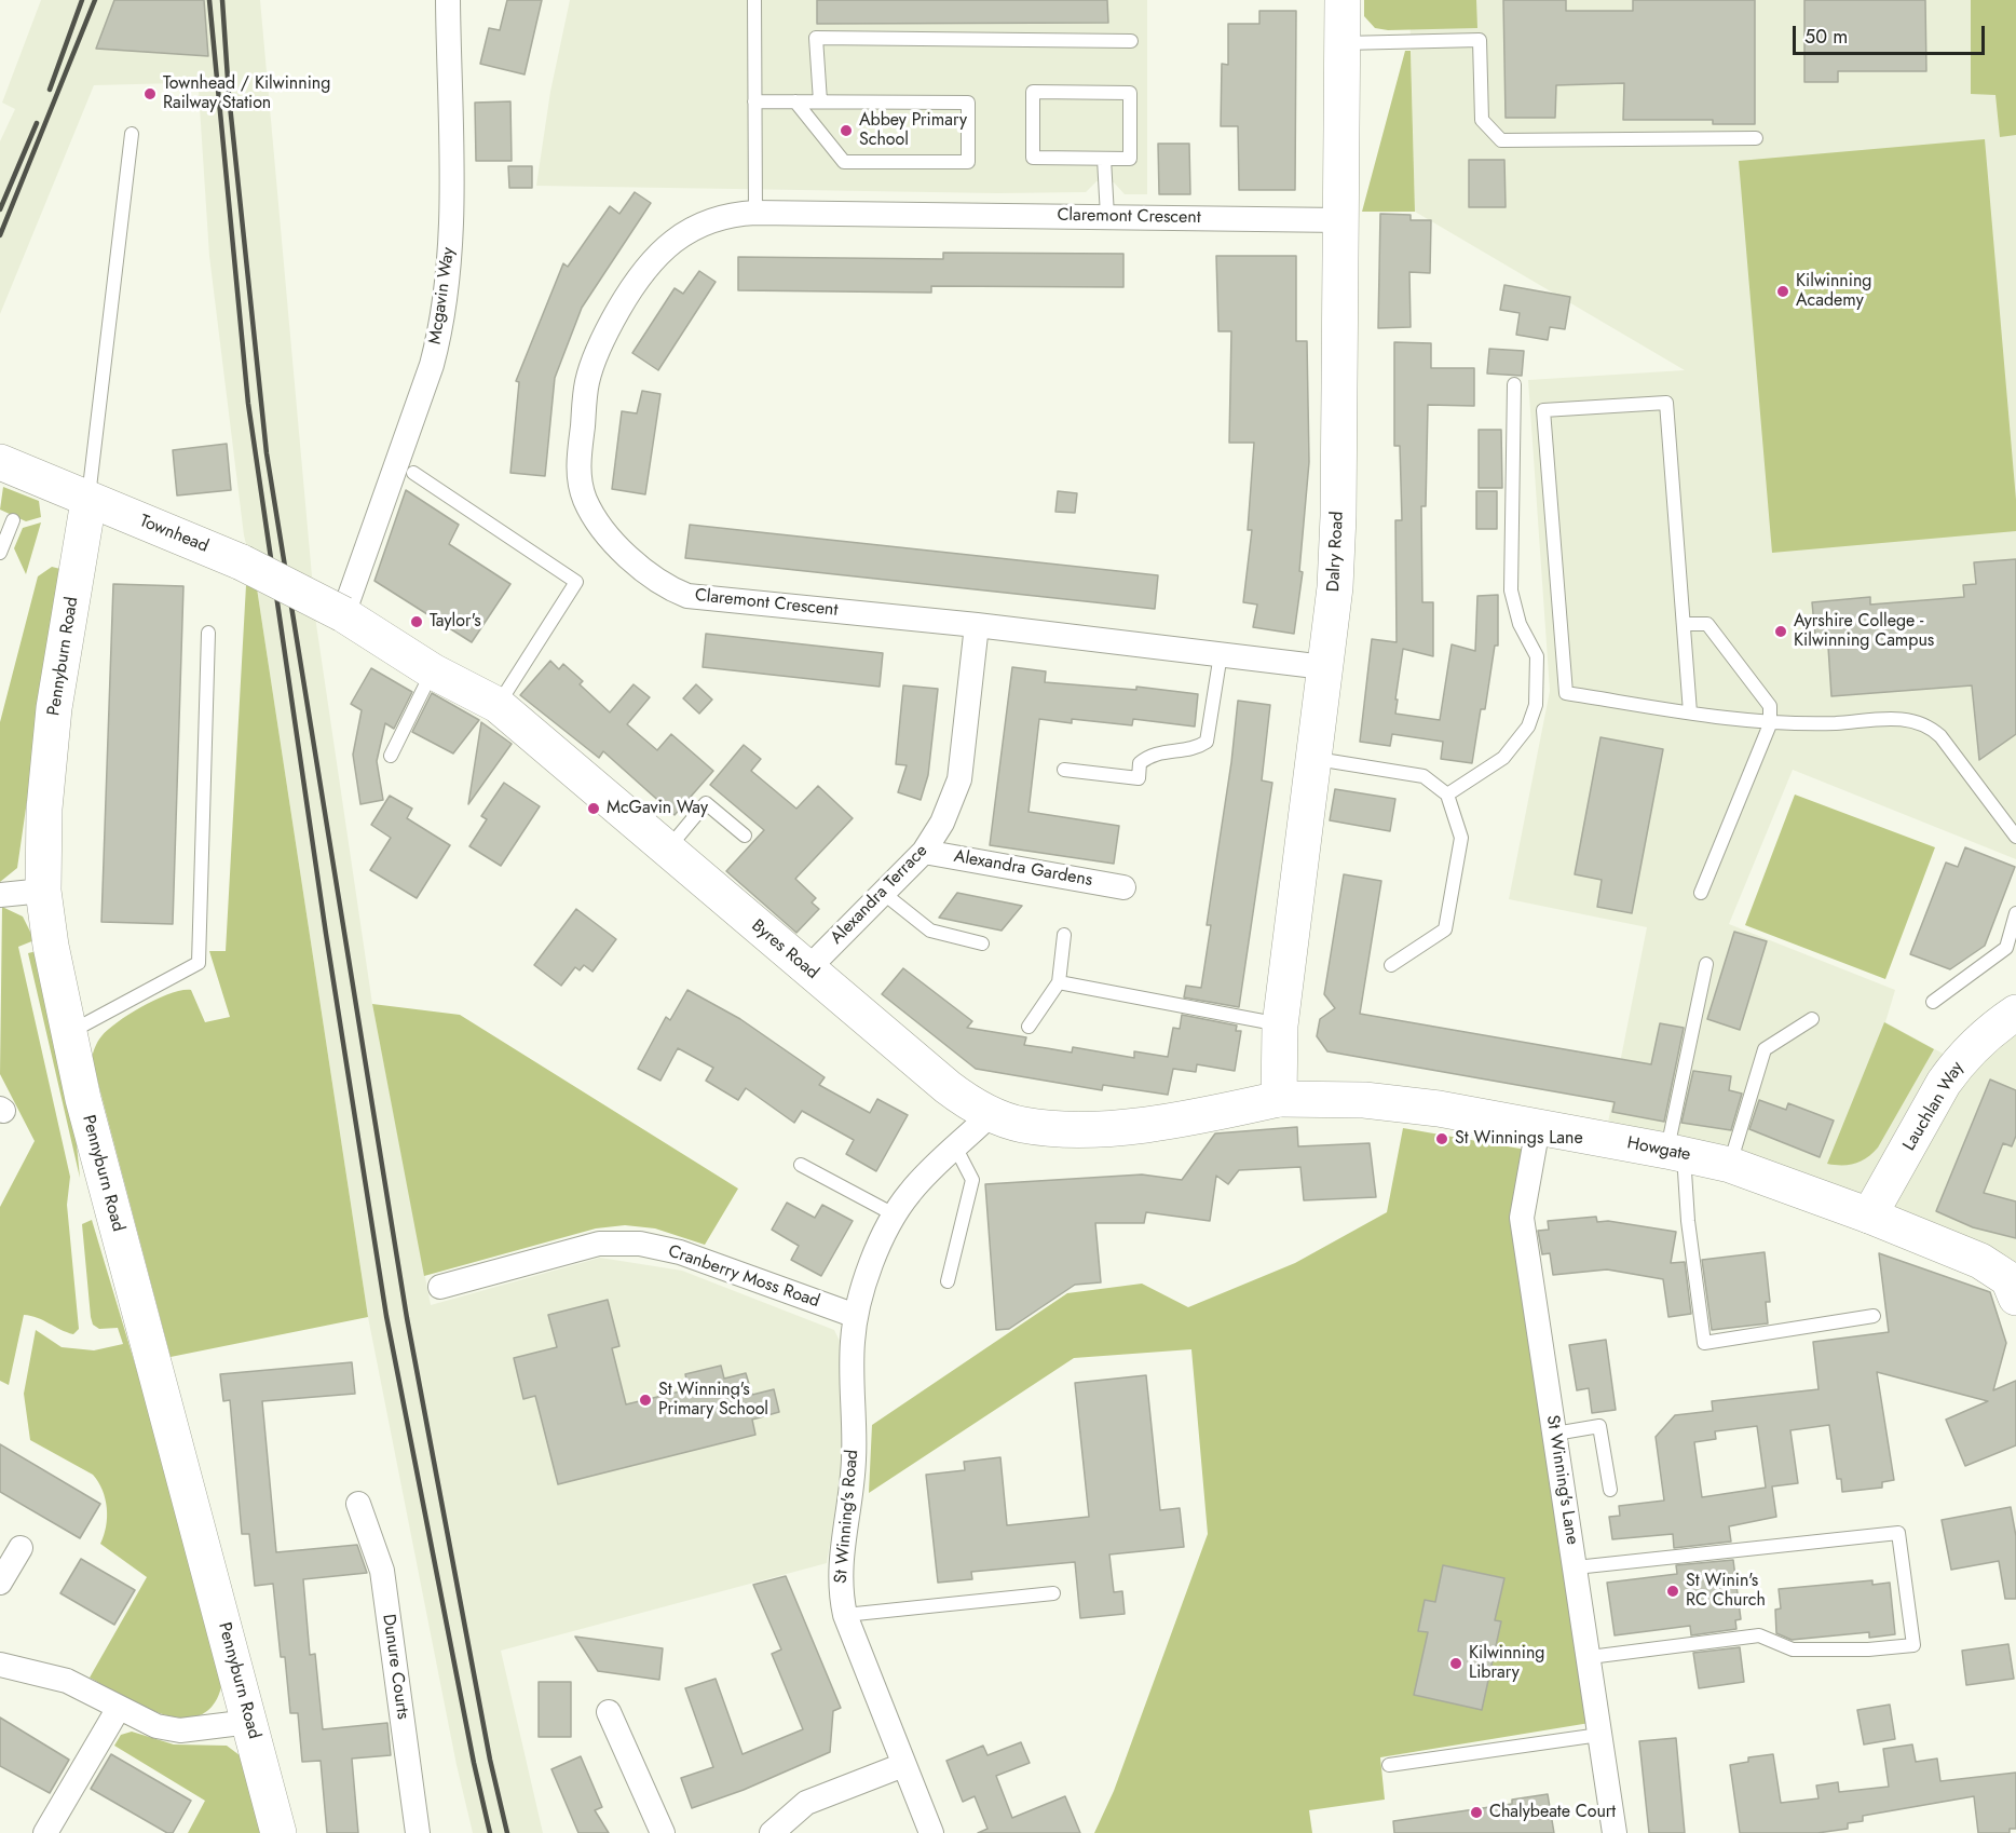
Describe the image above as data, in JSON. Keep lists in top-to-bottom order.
{
  "streets": {
    "main road": [
      "Townhead",
      "Dalry Road",
      "Pennyburn Road",
      "Byres Road",
      "Lauchlan Way",
      "Howgate"
    ],
    "street": [
      "Claremont Crescent",
      "Mcgavin Way",
      "Alexandra Gardens",
      "Alexandra Terrace",
      "Cranberry Moss Road",
      "St Winning's Lane",
      "St Winning's Road",
      "Dunure Courts"
    ]
  },
  "crossings": [
    ["Claremont Crescent", "Dalry Road"],
    ["Claremont Crescent", "Alexandra Terrace"],
    ["Mcgavin Way", "Townhead"],
    ["Mcgavin Way", "Byres Road"],
    ["Townhead", "Pennyburn Road"],
    ["Townhead", "Byres Road"],
    ["Dalry Road", "Byres Road"],
    ["Dalry Road", "Howgate"],
    ["Alexandra Gardens", "Alexandra Terrace"],
    ["Alexandra Terrace", "Byres Road"],
    ["Byres Road", "Howgate"],
    ["Byres Road", "St Winning's Road"],
    ["Lauchlan Way", "Howgate"],
    ["Howgate", "St Winning's Lane"],
    ["Cranberry Moss Road", "St Winning's Road"]
  ],
  "places": [
    "Townhead / Kilwinning Railway Station",
    "Abbey Primary School",
    "Kilwinning Academy",
    "Taylor's",
    "Ayrshire College - Kilwinning Campus",
    "McGavin Way",
    "St Winnings Lane",
    "St Winning's Primary School",
    "St Winin's RC Church",
    "Kilwinning Library",
    "Chalybeate Court"
  ],
  "scale_bar": "50 m"
}
